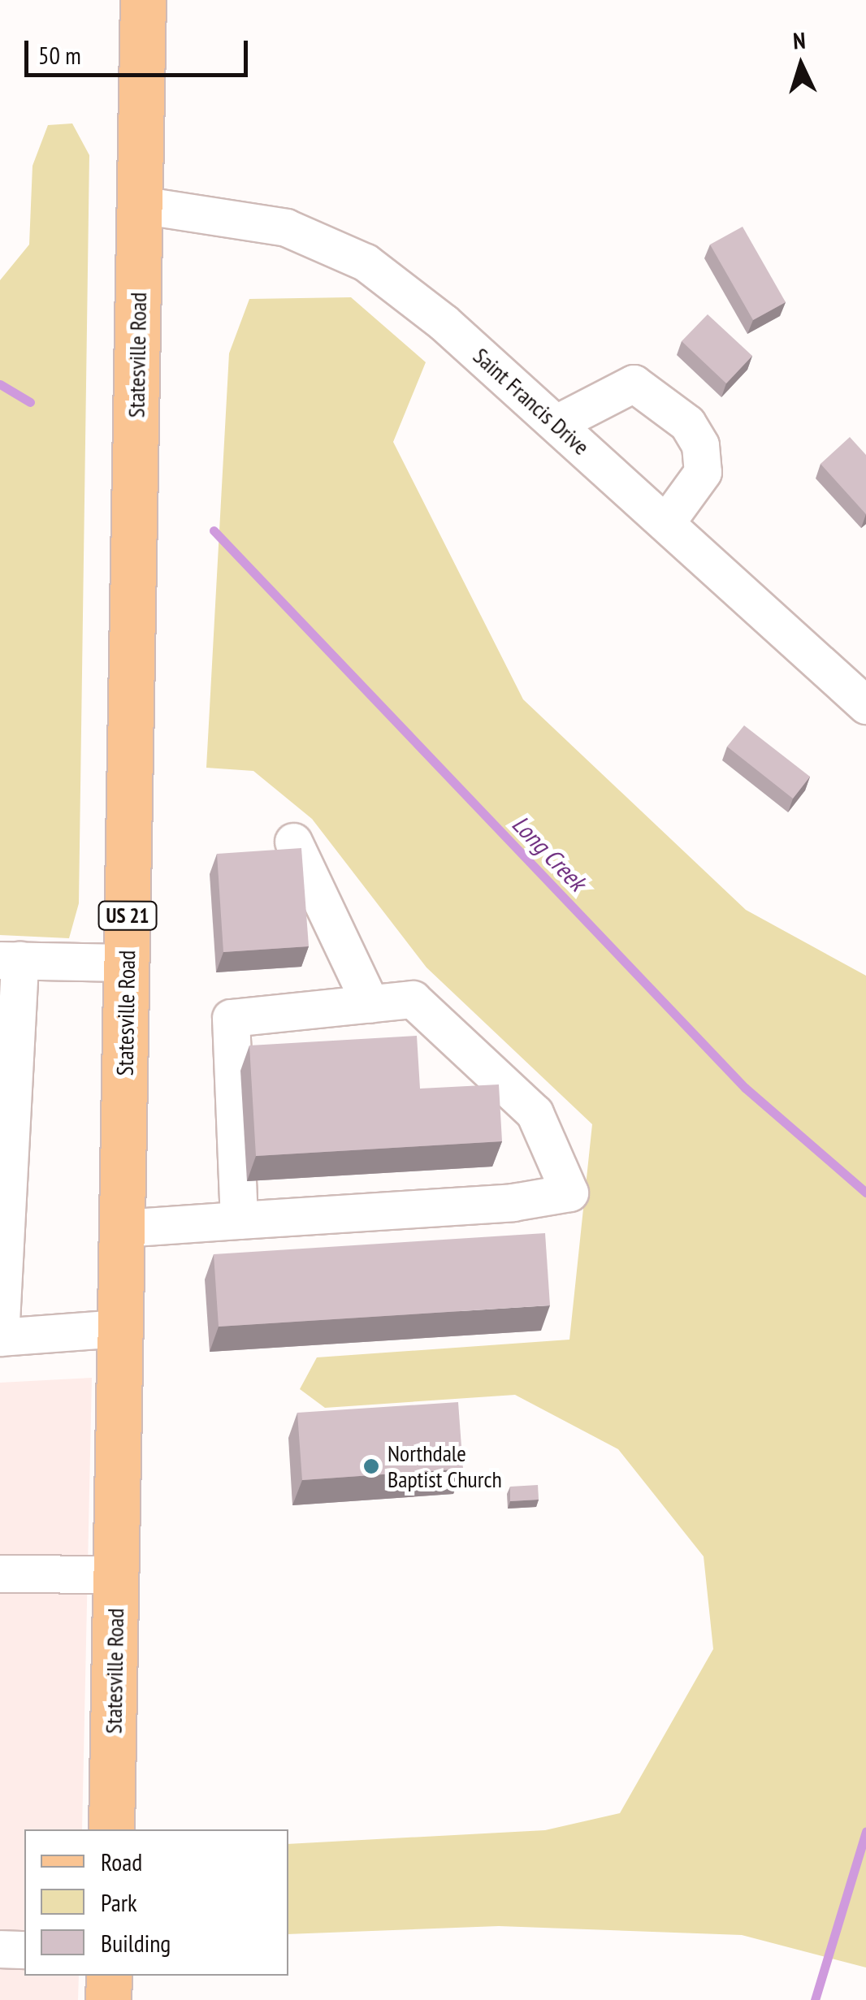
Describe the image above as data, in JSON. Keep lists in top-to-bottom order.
{
  "streets": {
    "main road": ["Statesville Road", "US 21"],
    "street": ["Saint Francis Drive"]
  },
  "crossings": [
    ["Statesville Road", "Saint Francis Drive"]
  ],
  "water": ["Long Creek"],
  "places": ["Northdale Baptist Church"],
  "legend": ["Road", "Park", "Building"],
  "scale_bar": "50 m",
  "north": "top"
}
